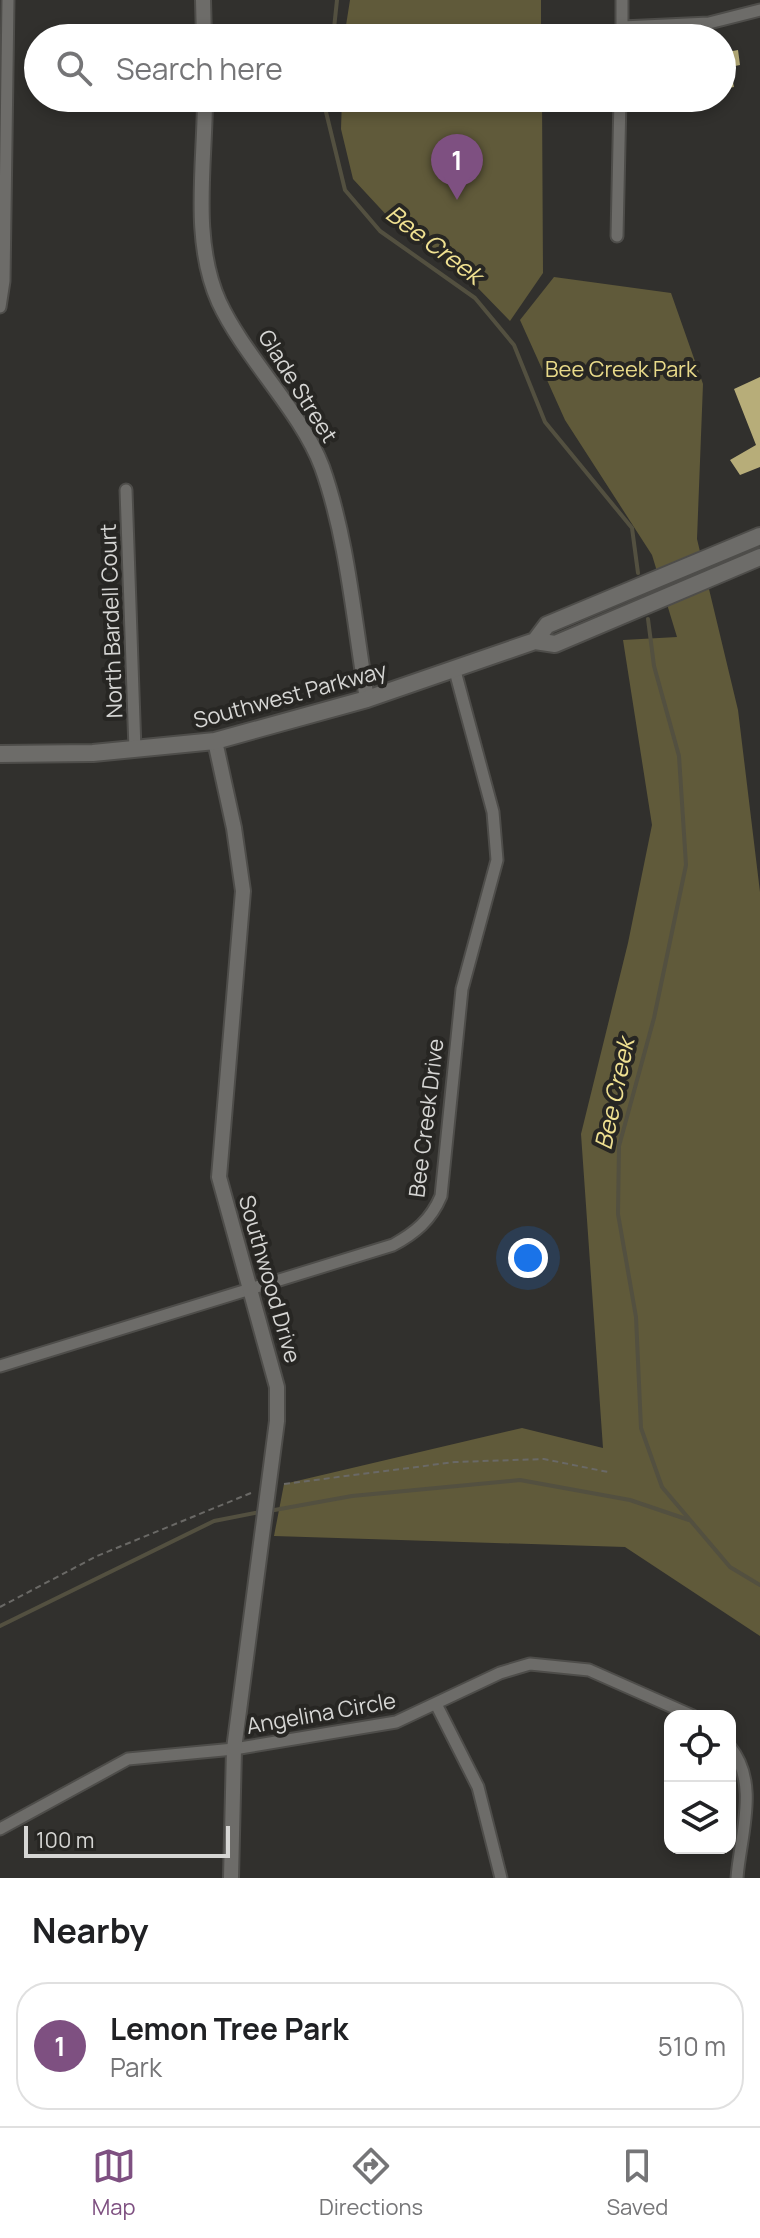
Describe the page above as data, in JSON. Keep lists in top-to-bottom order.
{
  "streets": {
    "main road": ["Southwest Parkway"],
    "street": [
      "Glade Street",
      "North Bardell Court",
      "Bee Creek Drive",
      "Southwood Drive",
      "Angelina Circle"
    ]
  },
  "crossings": [
    ["Glade Street", "Southwest Parkway"],
    ["North Bardell Court", "Southwest Parkway"],
    ["Southwest Parkway", "Bee Creek Drive"],
    ["Southwest Parkway", "Southwood Drive"],
    ["Bee Creek Drive", "Southwood Drive"],
    ["Southwood Drive", "Angelina Circle"]
  ],
  "water": ["Bee Creek"],
  "parks": ["Bee Creek Park"],
  "scale_bar": "100 m",
  "page": {
    "search": "Search here",
    "pins": "1",
    "scale": "100 m",
    "heading": "Nearby",
    "list": [
      {
        "mark": "1",
        "name": "Lemon Tree Park",
        "note": "Park",
        "value": "510 m"
      }
    ],
    "nav": ["Map", "Directions", "Saved"]
  }
}
